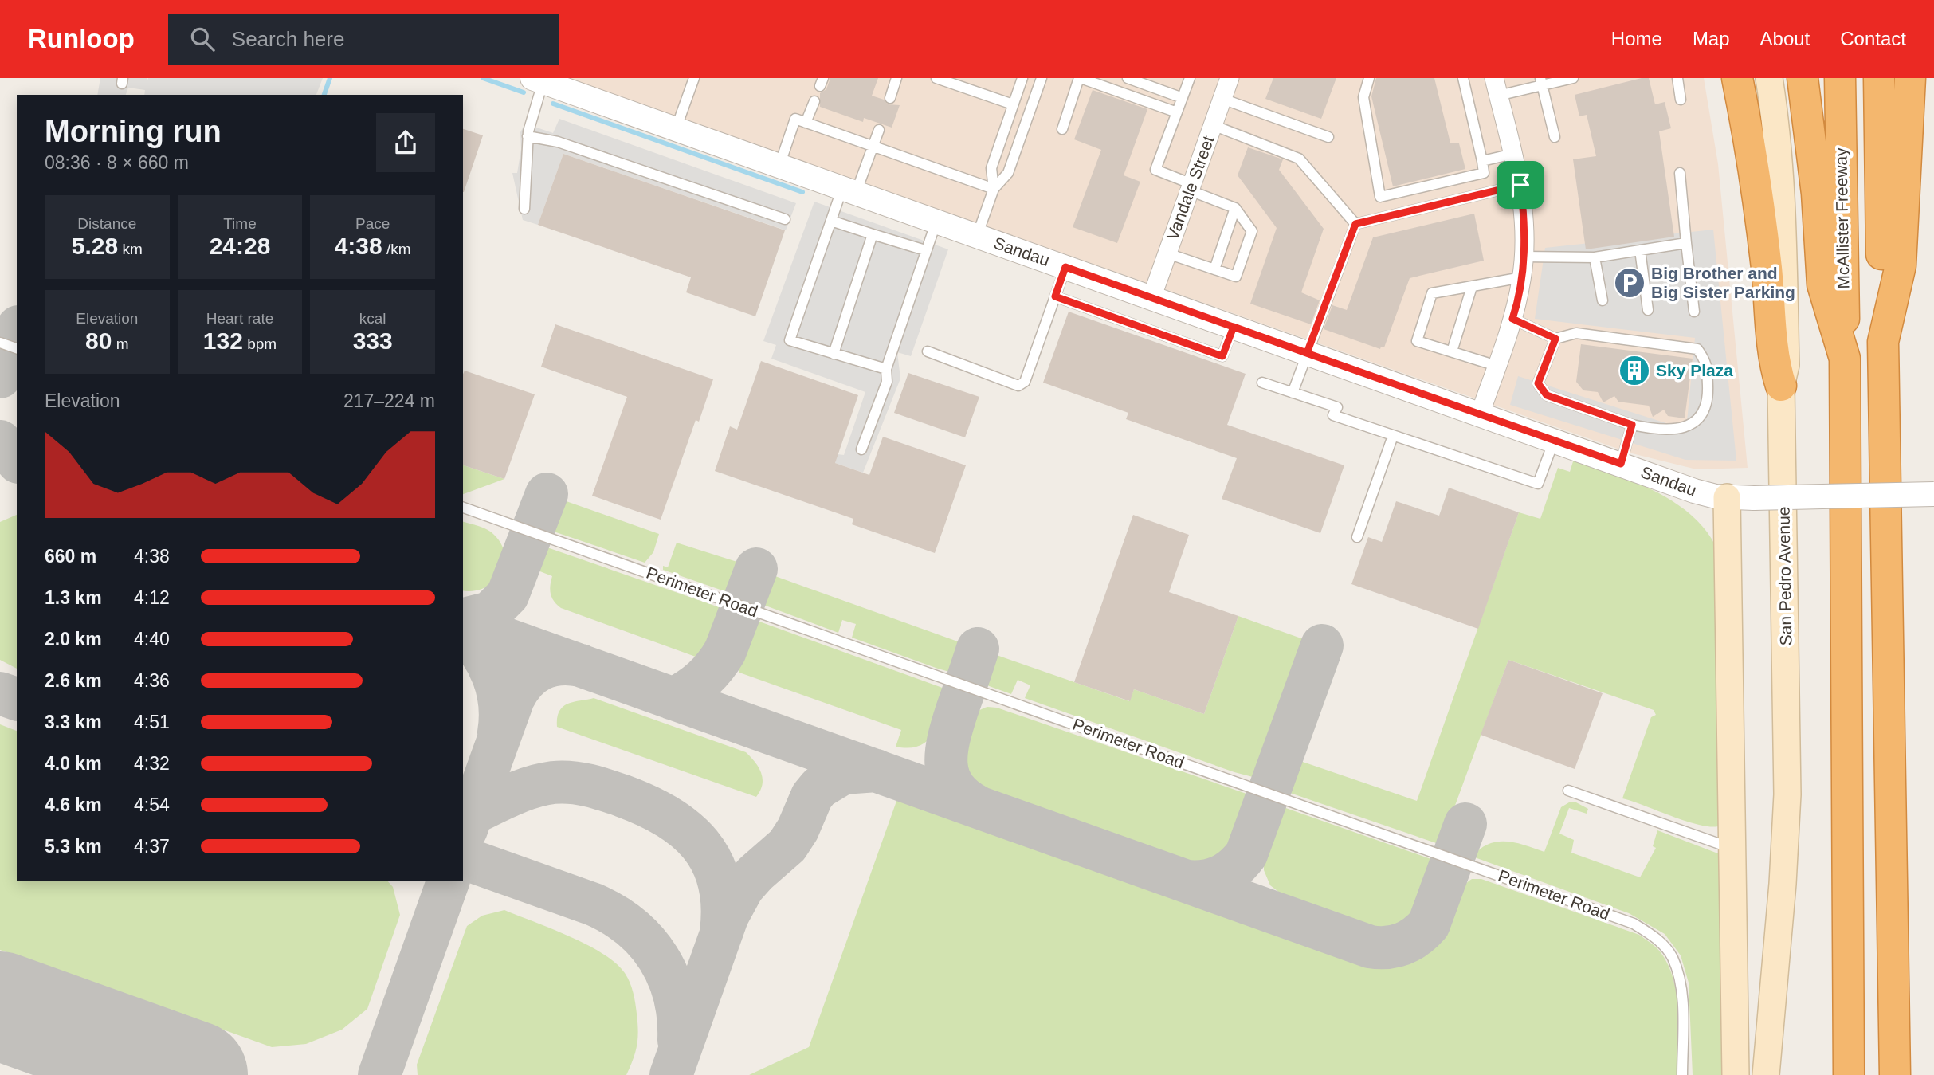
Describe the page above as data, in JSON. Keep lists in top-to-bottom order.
{
  "streets": {
    "highway": ["McAllister Freeway"],
    "main road": ["San Pedro Avenue"],
    "street": ["Vandale Street", "Sandau"],
    "lane": ["Perimeter Road"]
  },
  "crossings": [
    ["Vandale Street", "Sandau"]
  ],
  "places": {
    "parking": ["Big Brother and Big Sister Parking"],
    "building": ["Sky Plaza"]
  },
  "page": {
    "header": "Runloop",
    "search": "Search here",
    "nav": [
      "Home",
      "Map",
      "About",
      "Contact"
    ],
    "heading": ["Morning run", "08:36 · 8 × 660 m"],
    "stats": [
      ["Distance", "5.28 km"],
      ["Time", "24:28"],
      ["Pace", "4:38 /km"],
      ["Elevation", "80 m"],
      ["Heart rate", "132 bpm"],
      ["kcal", "333"]
    ],
    "chart": ["Elevation", "217–224 m"],
    "list": [
      {
        "name": "660 m",
        "note": "4:38"
      },
      {
        "name": "1.3 km",
        "note": "4:12"
      },
      {
        "name": "2.0 km",
        "note": "4:40"
      },
      {
        "name": "2.6 km",
        "note": "4:36"
      },
      {
        "name": "3.3 km",
        "note": "4:51"
      },
      {
        "name": "4.0 km",
        "note": "4:32"
      },
      {
        "name": "4.6 km",
        "note": "4:54"
      },
      {
        "name": "5.3 km",
        "note": "4:37"
      }
    ]
  }
}
